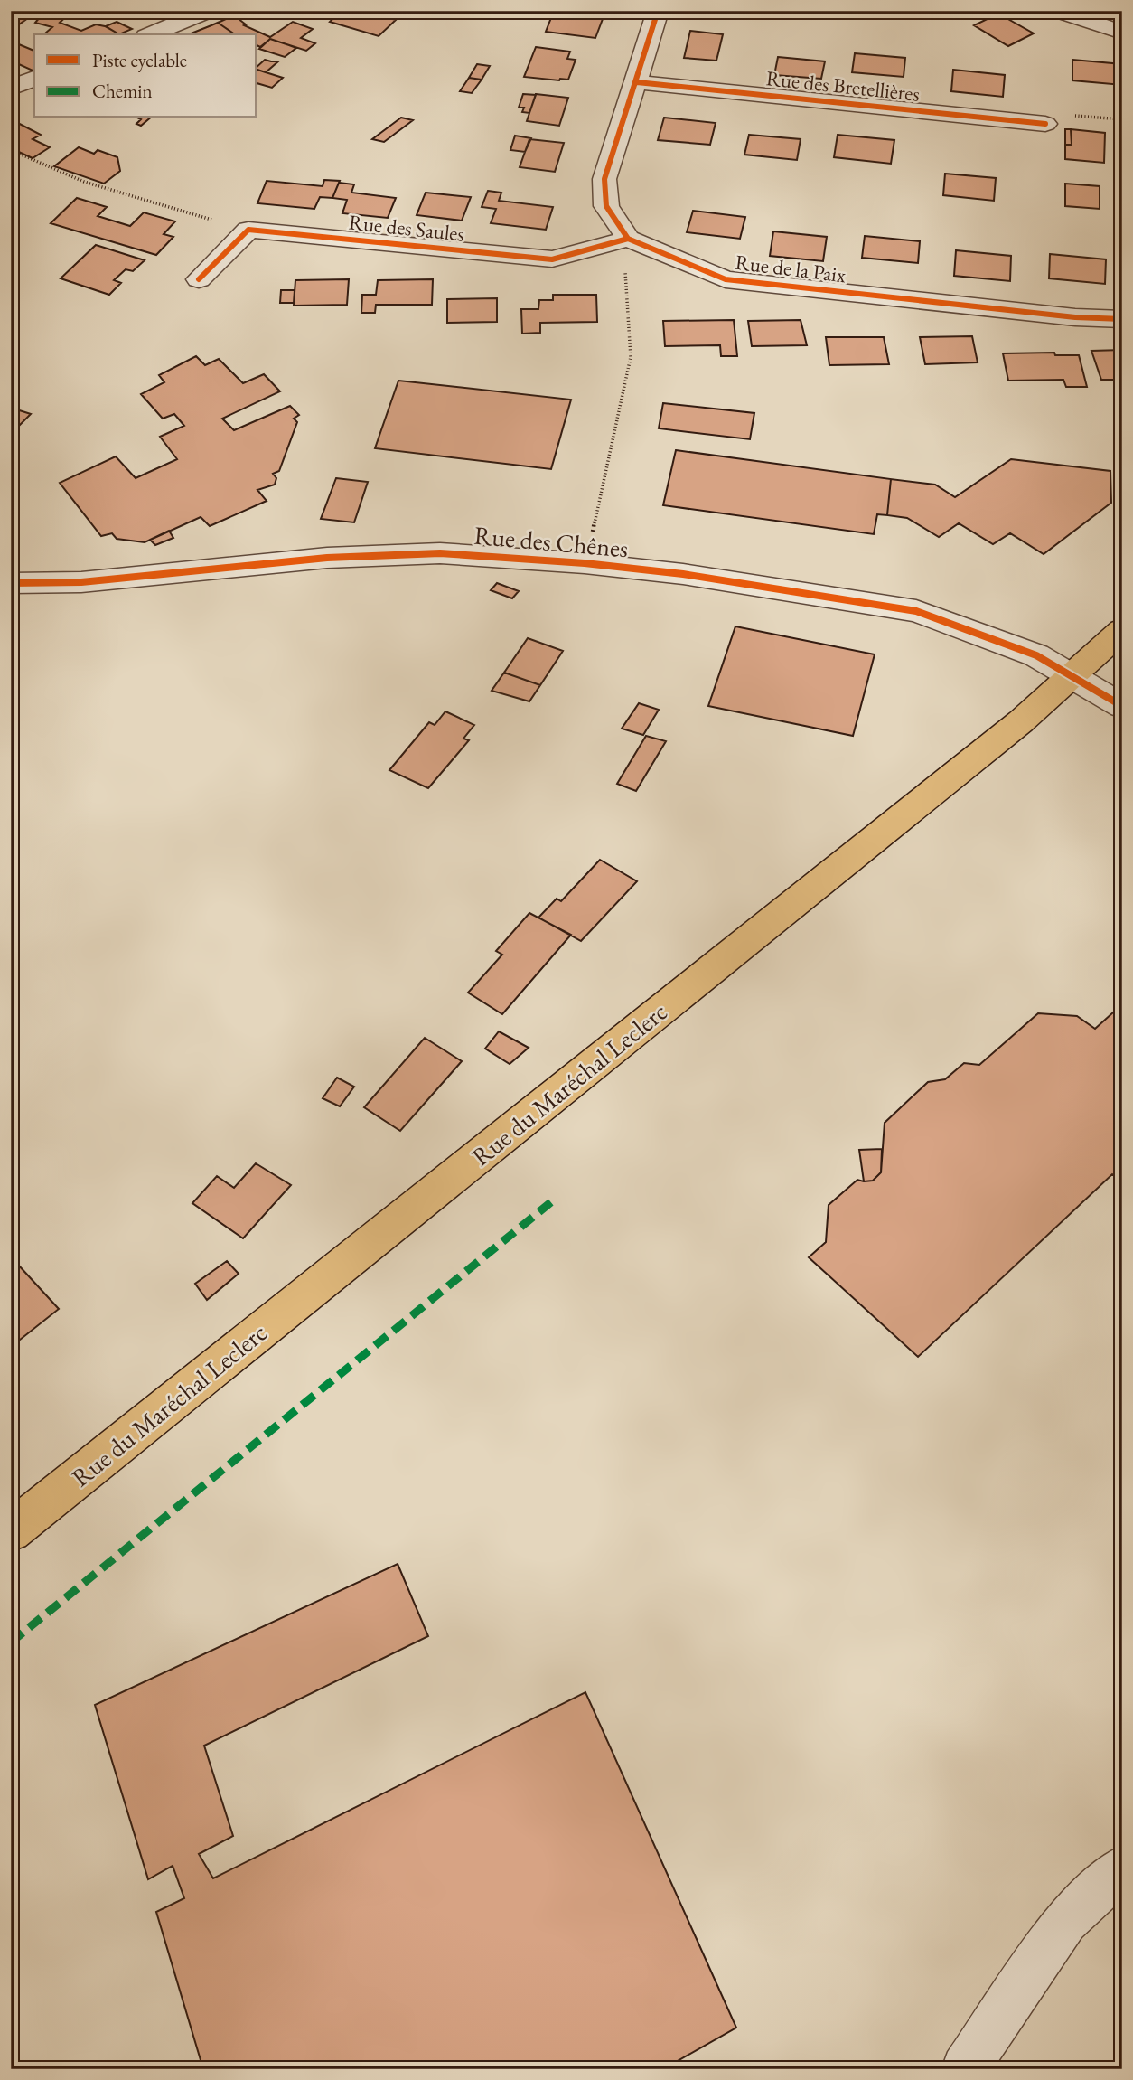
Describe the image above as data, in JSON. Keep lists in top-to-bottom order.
{
  "streets": {
    "main road": ["Rue du Maréchal Leclerc"],
    "street": [
      "Rue des Bretellières",
      "Rue des Saules",
      "Rue de la Paix",
      "Rue des Chênes"
    ]
  },
  "crossings": [
    ["Rue des Saules", "Rue de la Paix"],
    ["Rue des Chênes", "Rue du Maréchal Leclerc"]
  ],
  "legend": ["Piste cyclable", "Chemin"]
}
